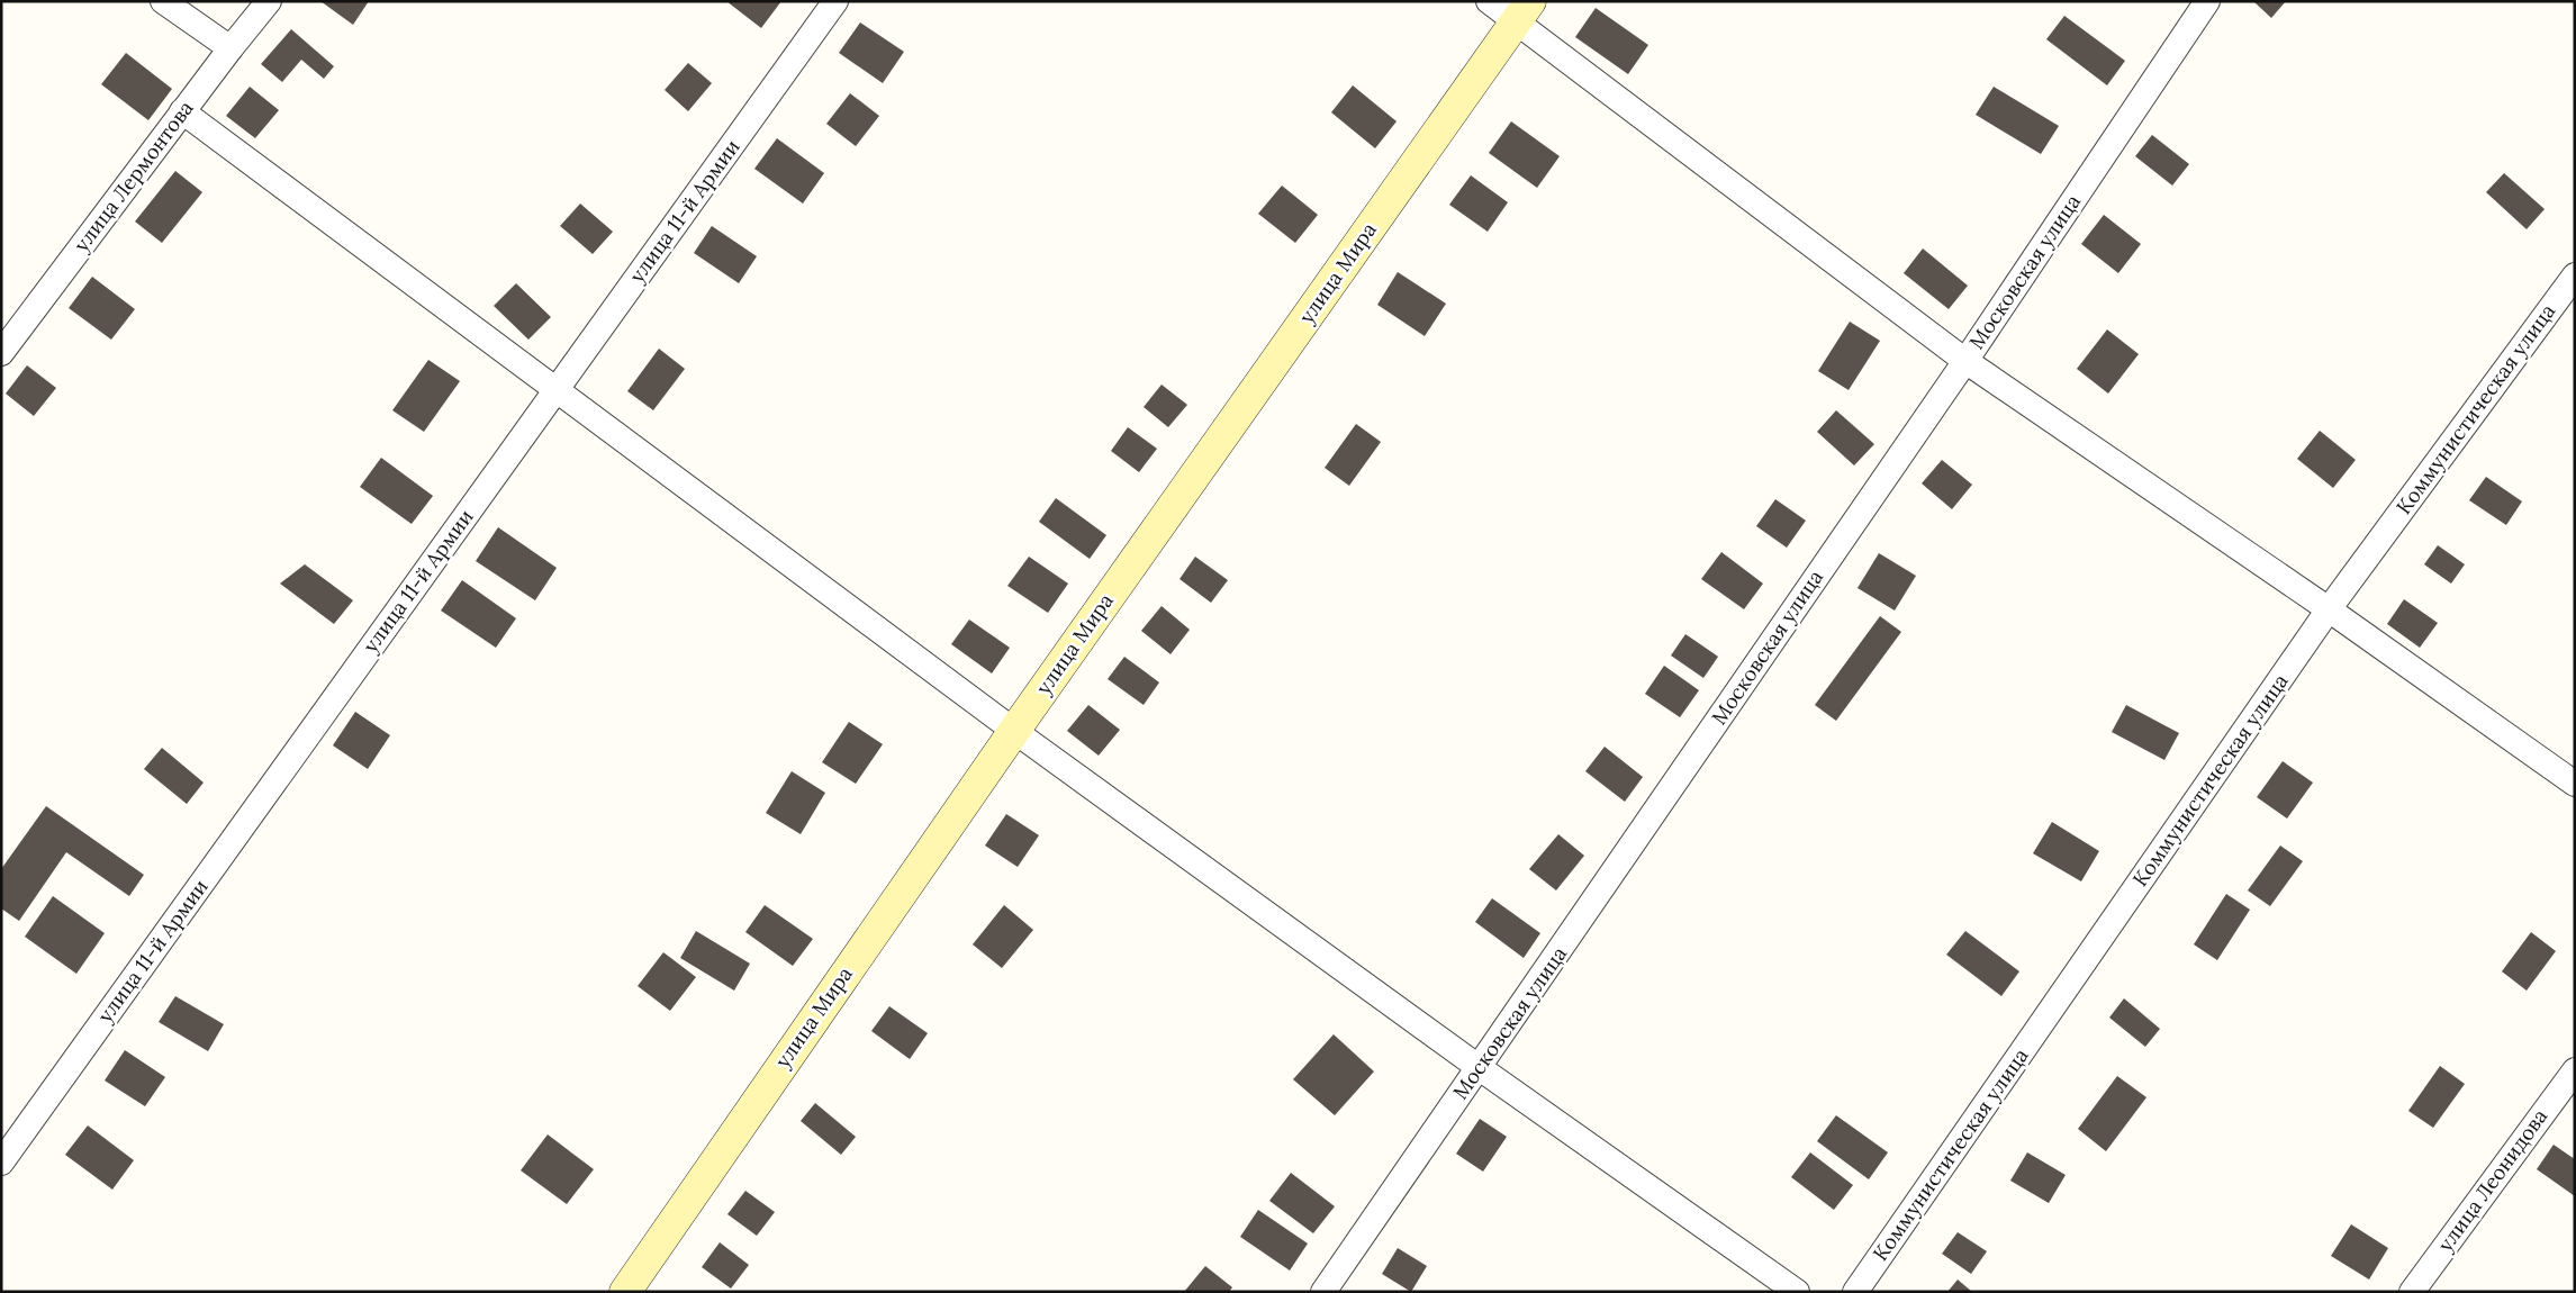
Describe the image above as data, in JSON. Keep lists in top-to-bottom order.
{
  "streets": {
    "street": [
      "улица Лермонтова",
      "улица 11-й Армии",
      "Московская улица",
      "улица Мира",
      "Коммунистическая улица",
      "улица Леонидова"
    ]
  }
}
